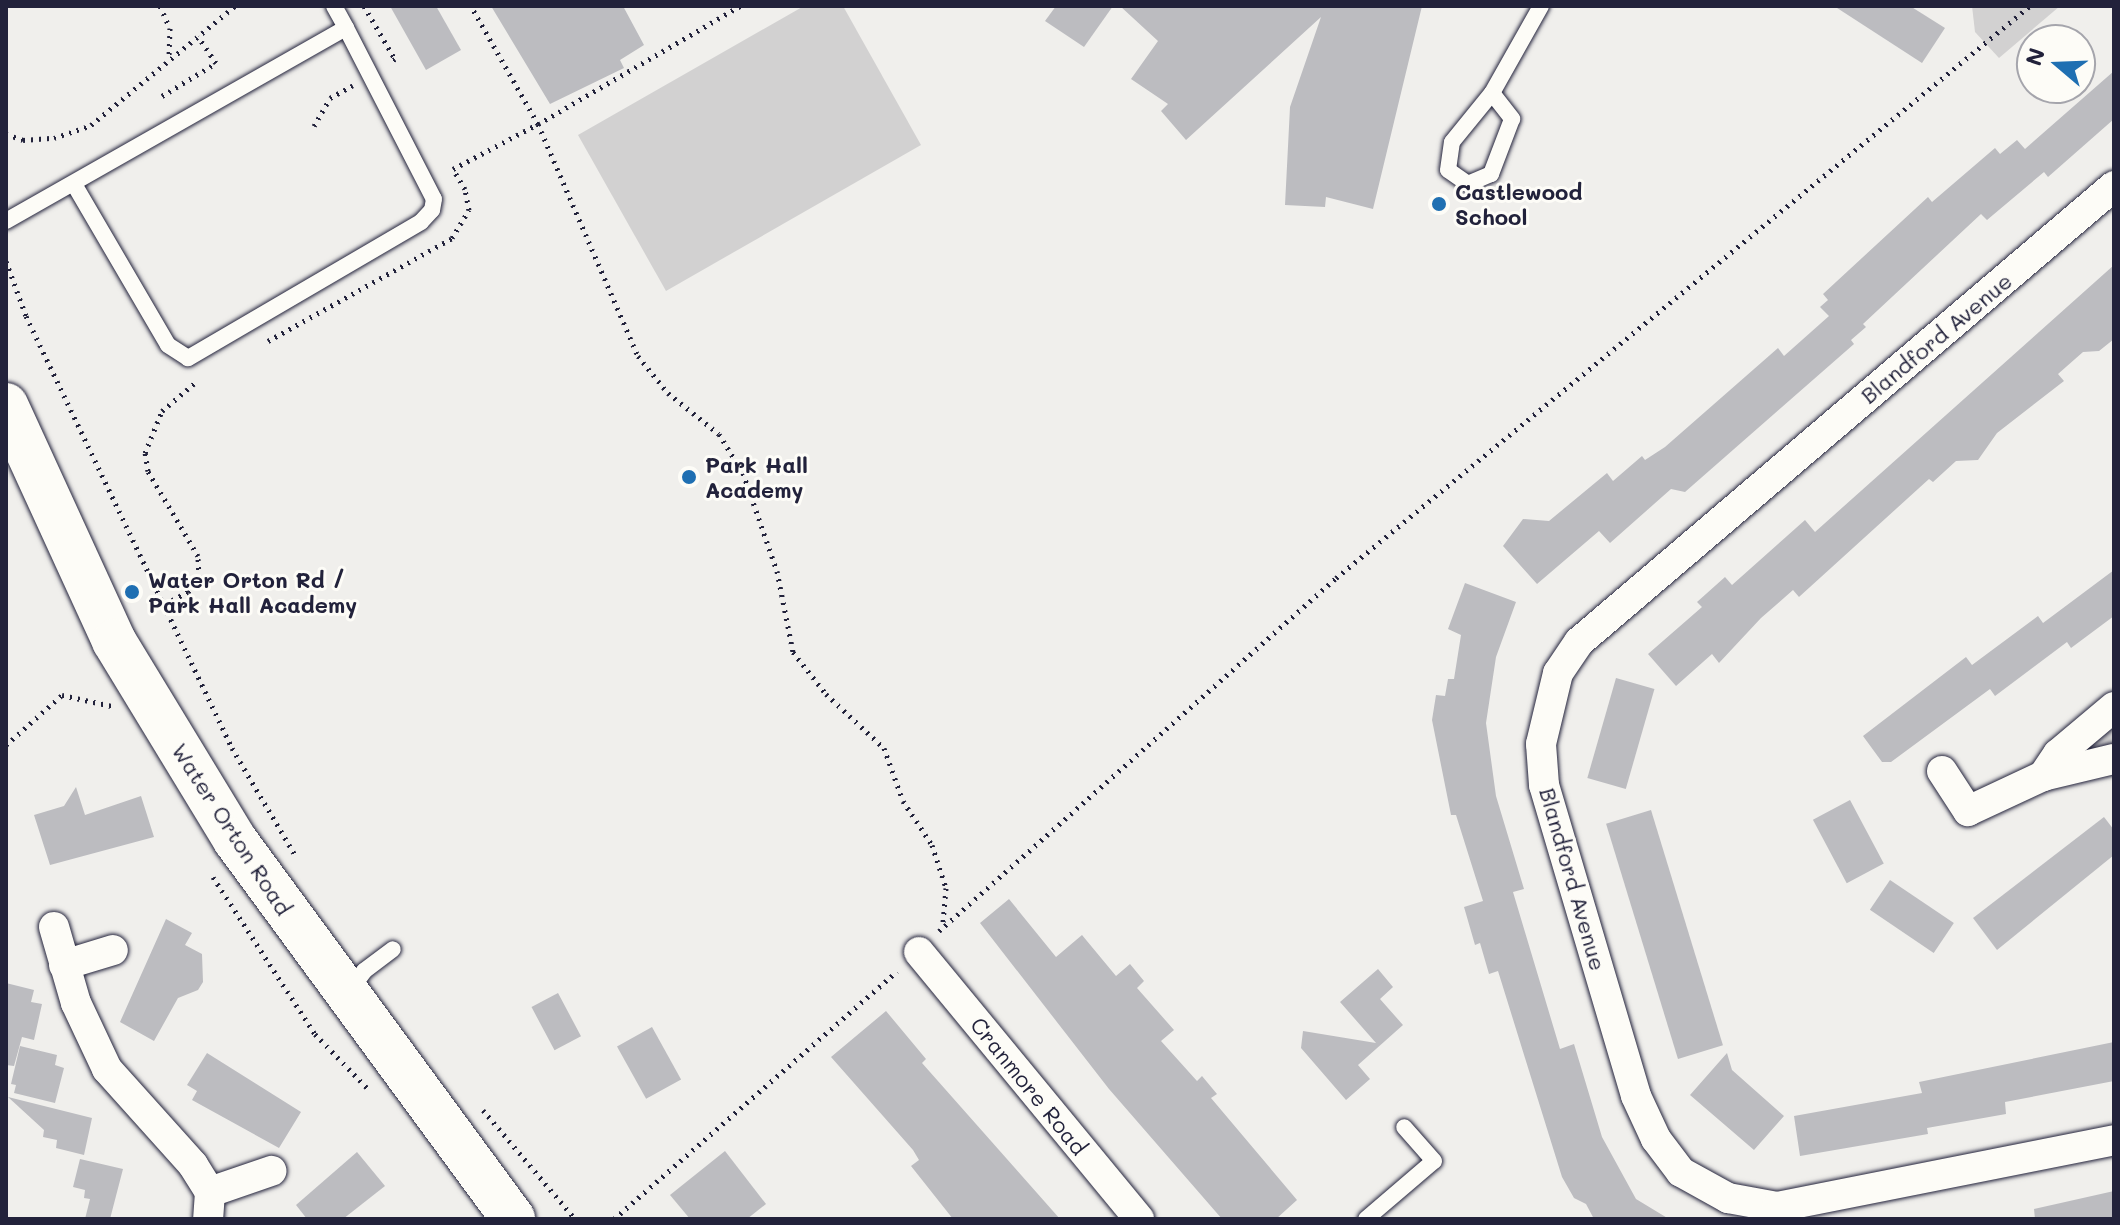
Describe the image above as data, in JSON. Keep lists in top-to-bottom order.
{
  "streets": {
    "main road": ["Water Orton Road"],
    "street": ["Blandford Avenue", "Cranmore Road"]
  },
  "places": ["Castlewood School", "Park Hall Academy", "Water Orton Rd / Park Hall Academy"],
  "north": "left"
}
